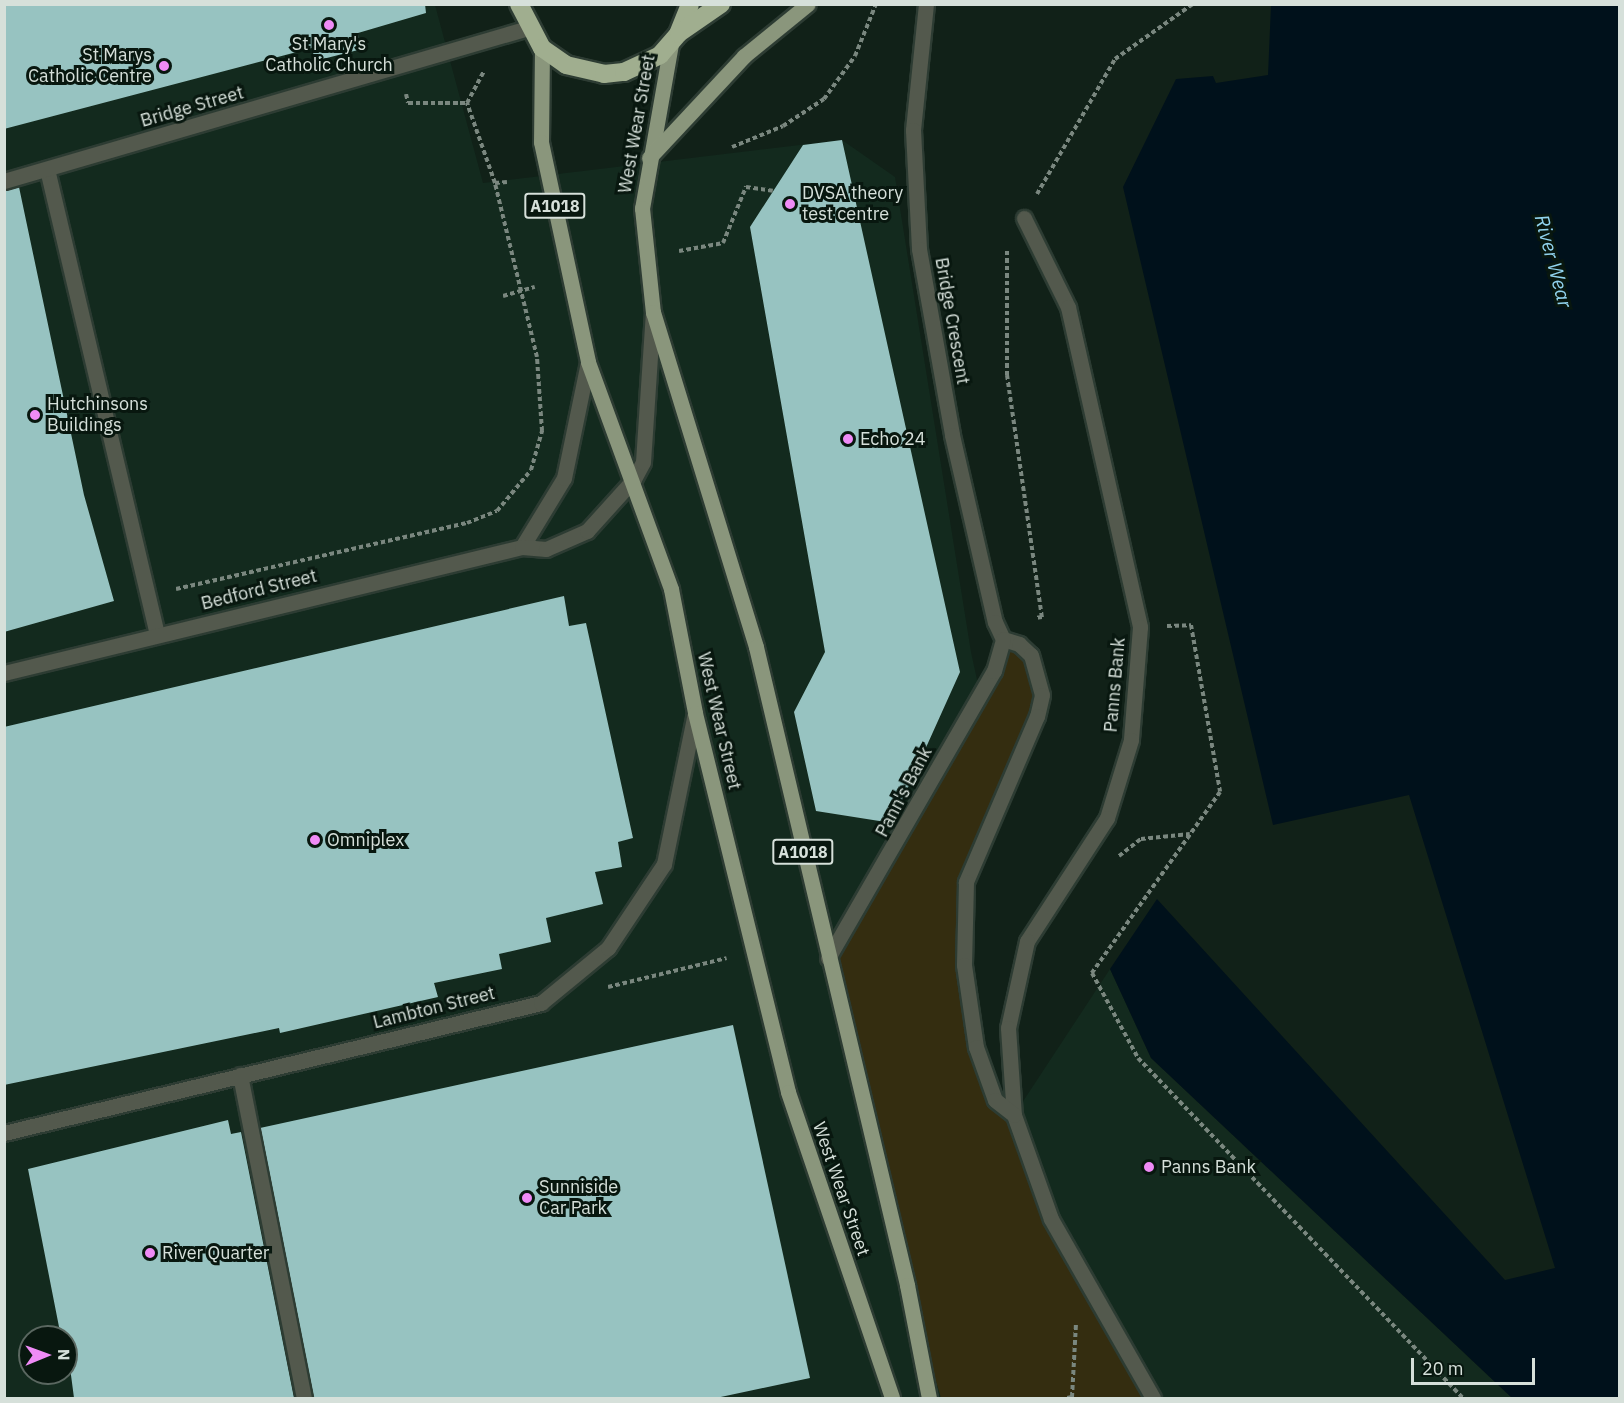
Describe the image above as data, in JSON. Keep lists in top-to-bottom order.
{
  "streets": {
    "highway": ["A1018"],
    "main road": ["West Wear Street"],
    "street": [
      "Bridge Street",
      "Bridge Crescent",
      "Bedford Street",
      "Panns Bank",
      "Pann's Bank",
      "Lambton Street"
    ]
  },
  "crossings": [
    ["Bridge Street", "A1018"],
    ["West Wear Street", "A1018"],
    ["West Wear Street", "Bedford Street"],
    ["West Wear Street", "Pann's Bank"],
    ["West Wear Street", "Lambton Street"],
    ["Bridge Crescent", "Pann's Bank"]
  ],
  "water": ["River Wear"],
  "places": [
    "St Mary's Catholic Church",
    "St Marys Catholic Centre",
    "DVSA theory test centre",
    "Hutchinsons Buildings",
    "Echo 24",
    "Omniplex",
    "Panns Bank",
    "Sunniside Car Park",
    "River Quarter"
  ],
  "scale_bar": "20 m",
  "north": "right"
}
